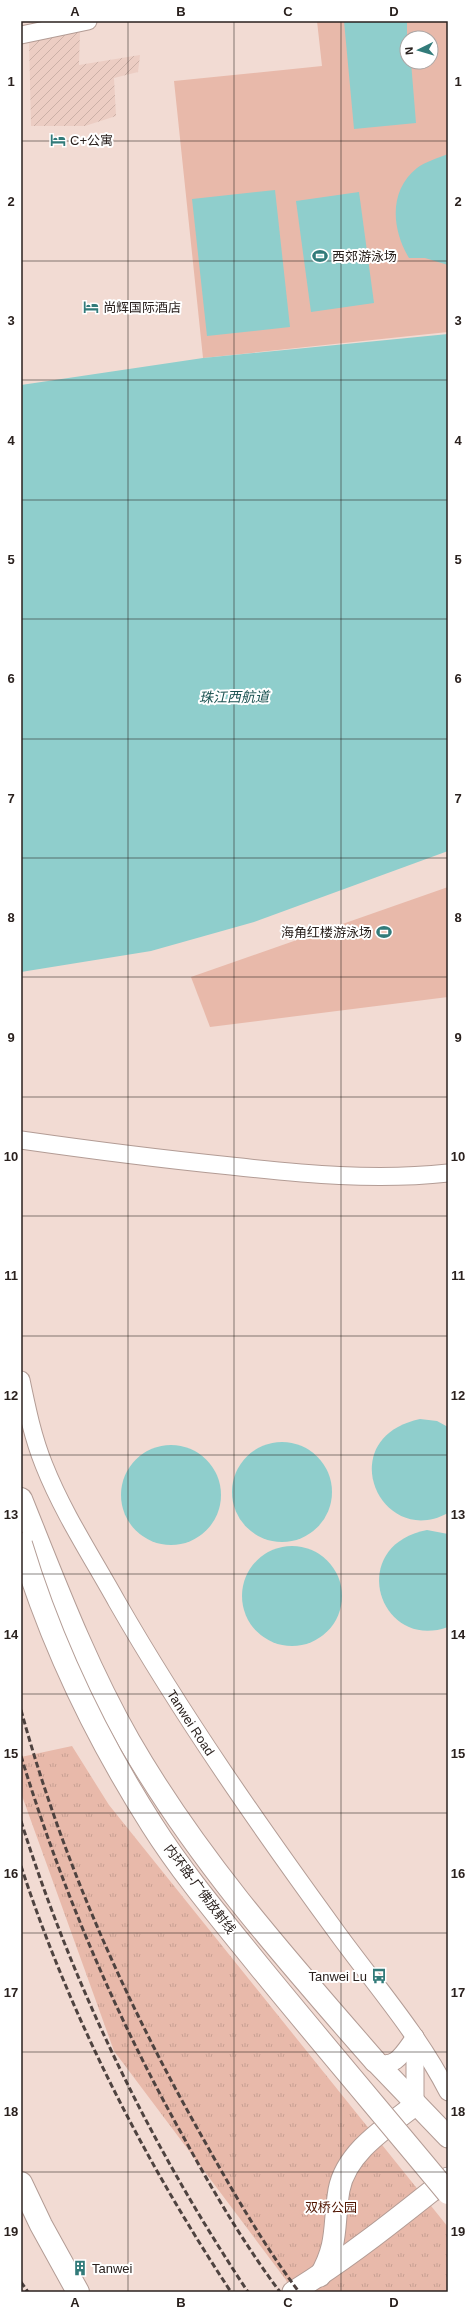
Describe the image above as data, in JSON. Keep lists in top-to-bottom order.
{
  "streets": {
    "highway": ["内环路-广佛放射线"],
    "street": ["Tanwei Road"]
  },
  "water": ["珠江西航道"],
  "parks": ["双桥公园"],
  "places": {
    "hotel": ["C+公寓", "尚辉国际酒店"],
    "sports": ["西郊游泳场", "海角红楼游泳场"],
    "bus stop": ["Tanwei Lu"],
    "building": ["Tanwei"]
  },
  "north": "left",
  "grid": {
    "columns": [
      "A",
      "B",
      "C",
      "D"
    ],
    "rows": [
      "1",
      "2",
      "3",
      "4",
      "5",
      "6",
      "7",
      "8",
      "9",
      "10",
      "11",
      "12",
      "13",
      "14",
      "15",
      "16",
      "17",
      "18",
      "19"
    ]
  }
}
